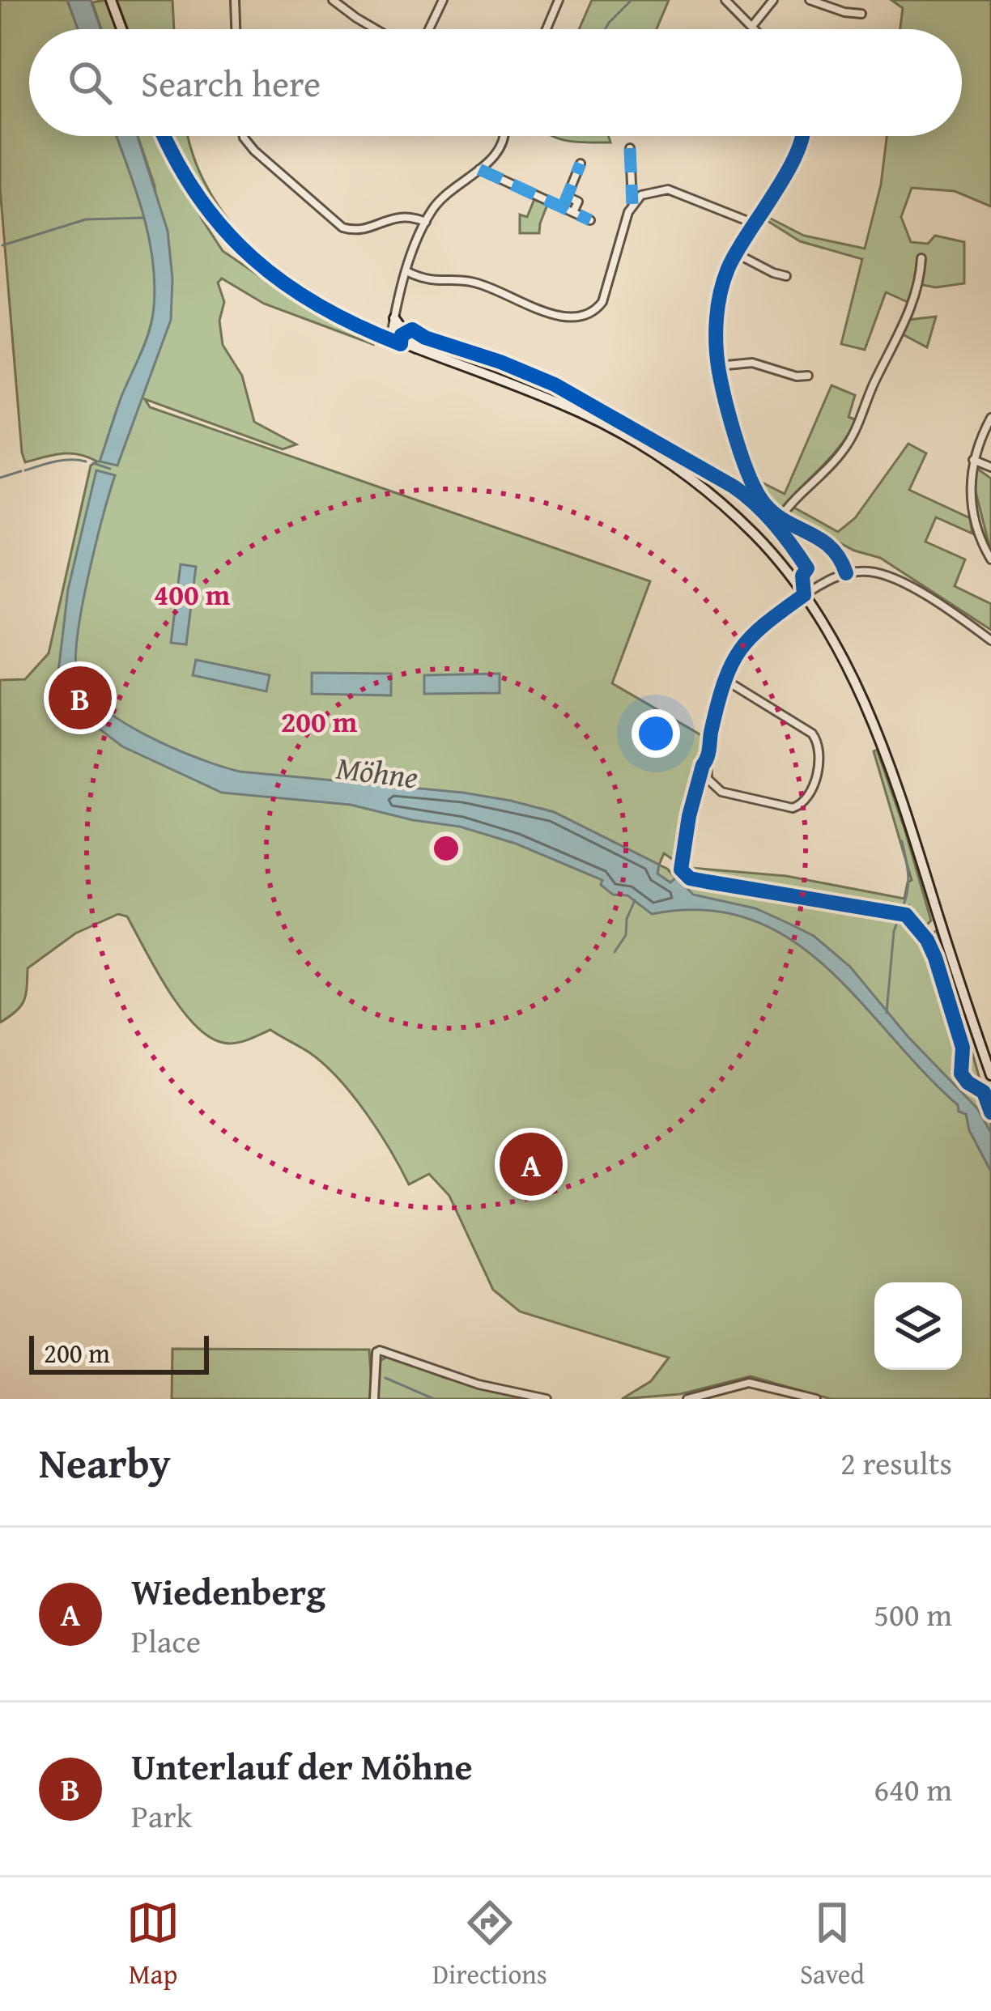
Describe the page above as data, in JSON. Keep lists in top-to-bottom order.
{
  "water": ["Möhne"],
  "scale_bar": "200 m",
  "page": {
    "search": "Search here",
    "pins": ["B", "A"],
    "scale": "200 m",
    "heading": ["Nearby", "2 results"],
    "list": [
      {
        "mark": "A",
        "name": "Wiedenberg",
        "note": "Place",
        "value": "500 m"
      },
      {
        "mark": "B",
        "name": "Unterlauf der Möhne",
        "note": "Park",
        "value": "640 m"
      }
    ],
    "nav": ["Map", "Directions", "Saved"]
  },
  "rings": ["400 m", "200 m"]
}
